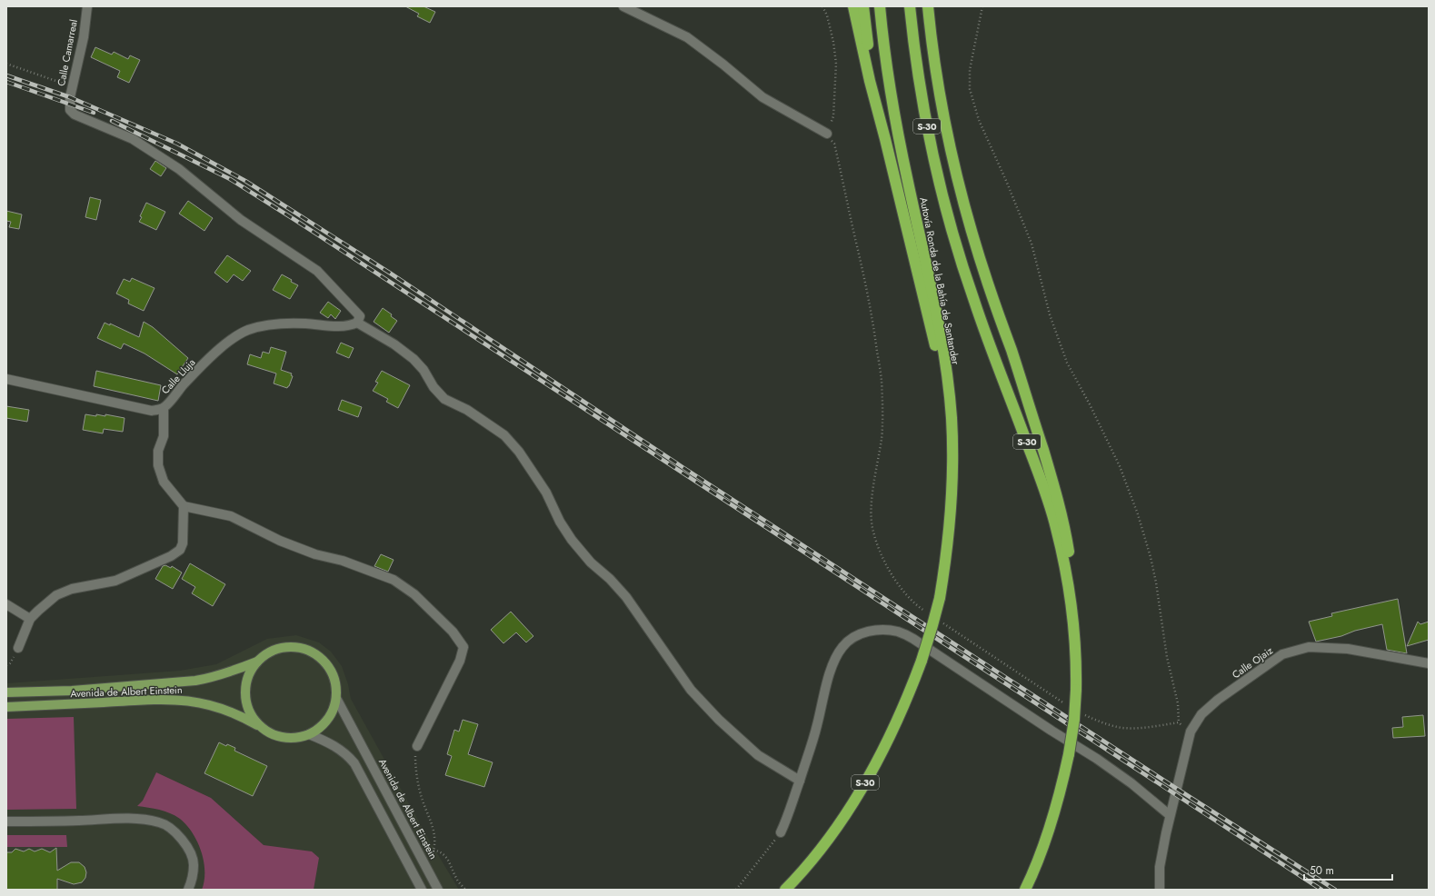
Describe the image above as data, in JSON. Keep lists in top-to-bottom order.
{
  "streets": {
    "highway": ["S-30", "Autovía Ronda de la Bahía de Santander"],
    "main road": ["Avenida de Albert Einstein"],
    "street": ["Calle Camarreal", "Calle Lluja", "Calle Ojaiz"]
  },
  "crossings": [
    ["Calle Camarreal", "Calle Lluja"]
  ],
  "scale_bar": "50 m"
}
